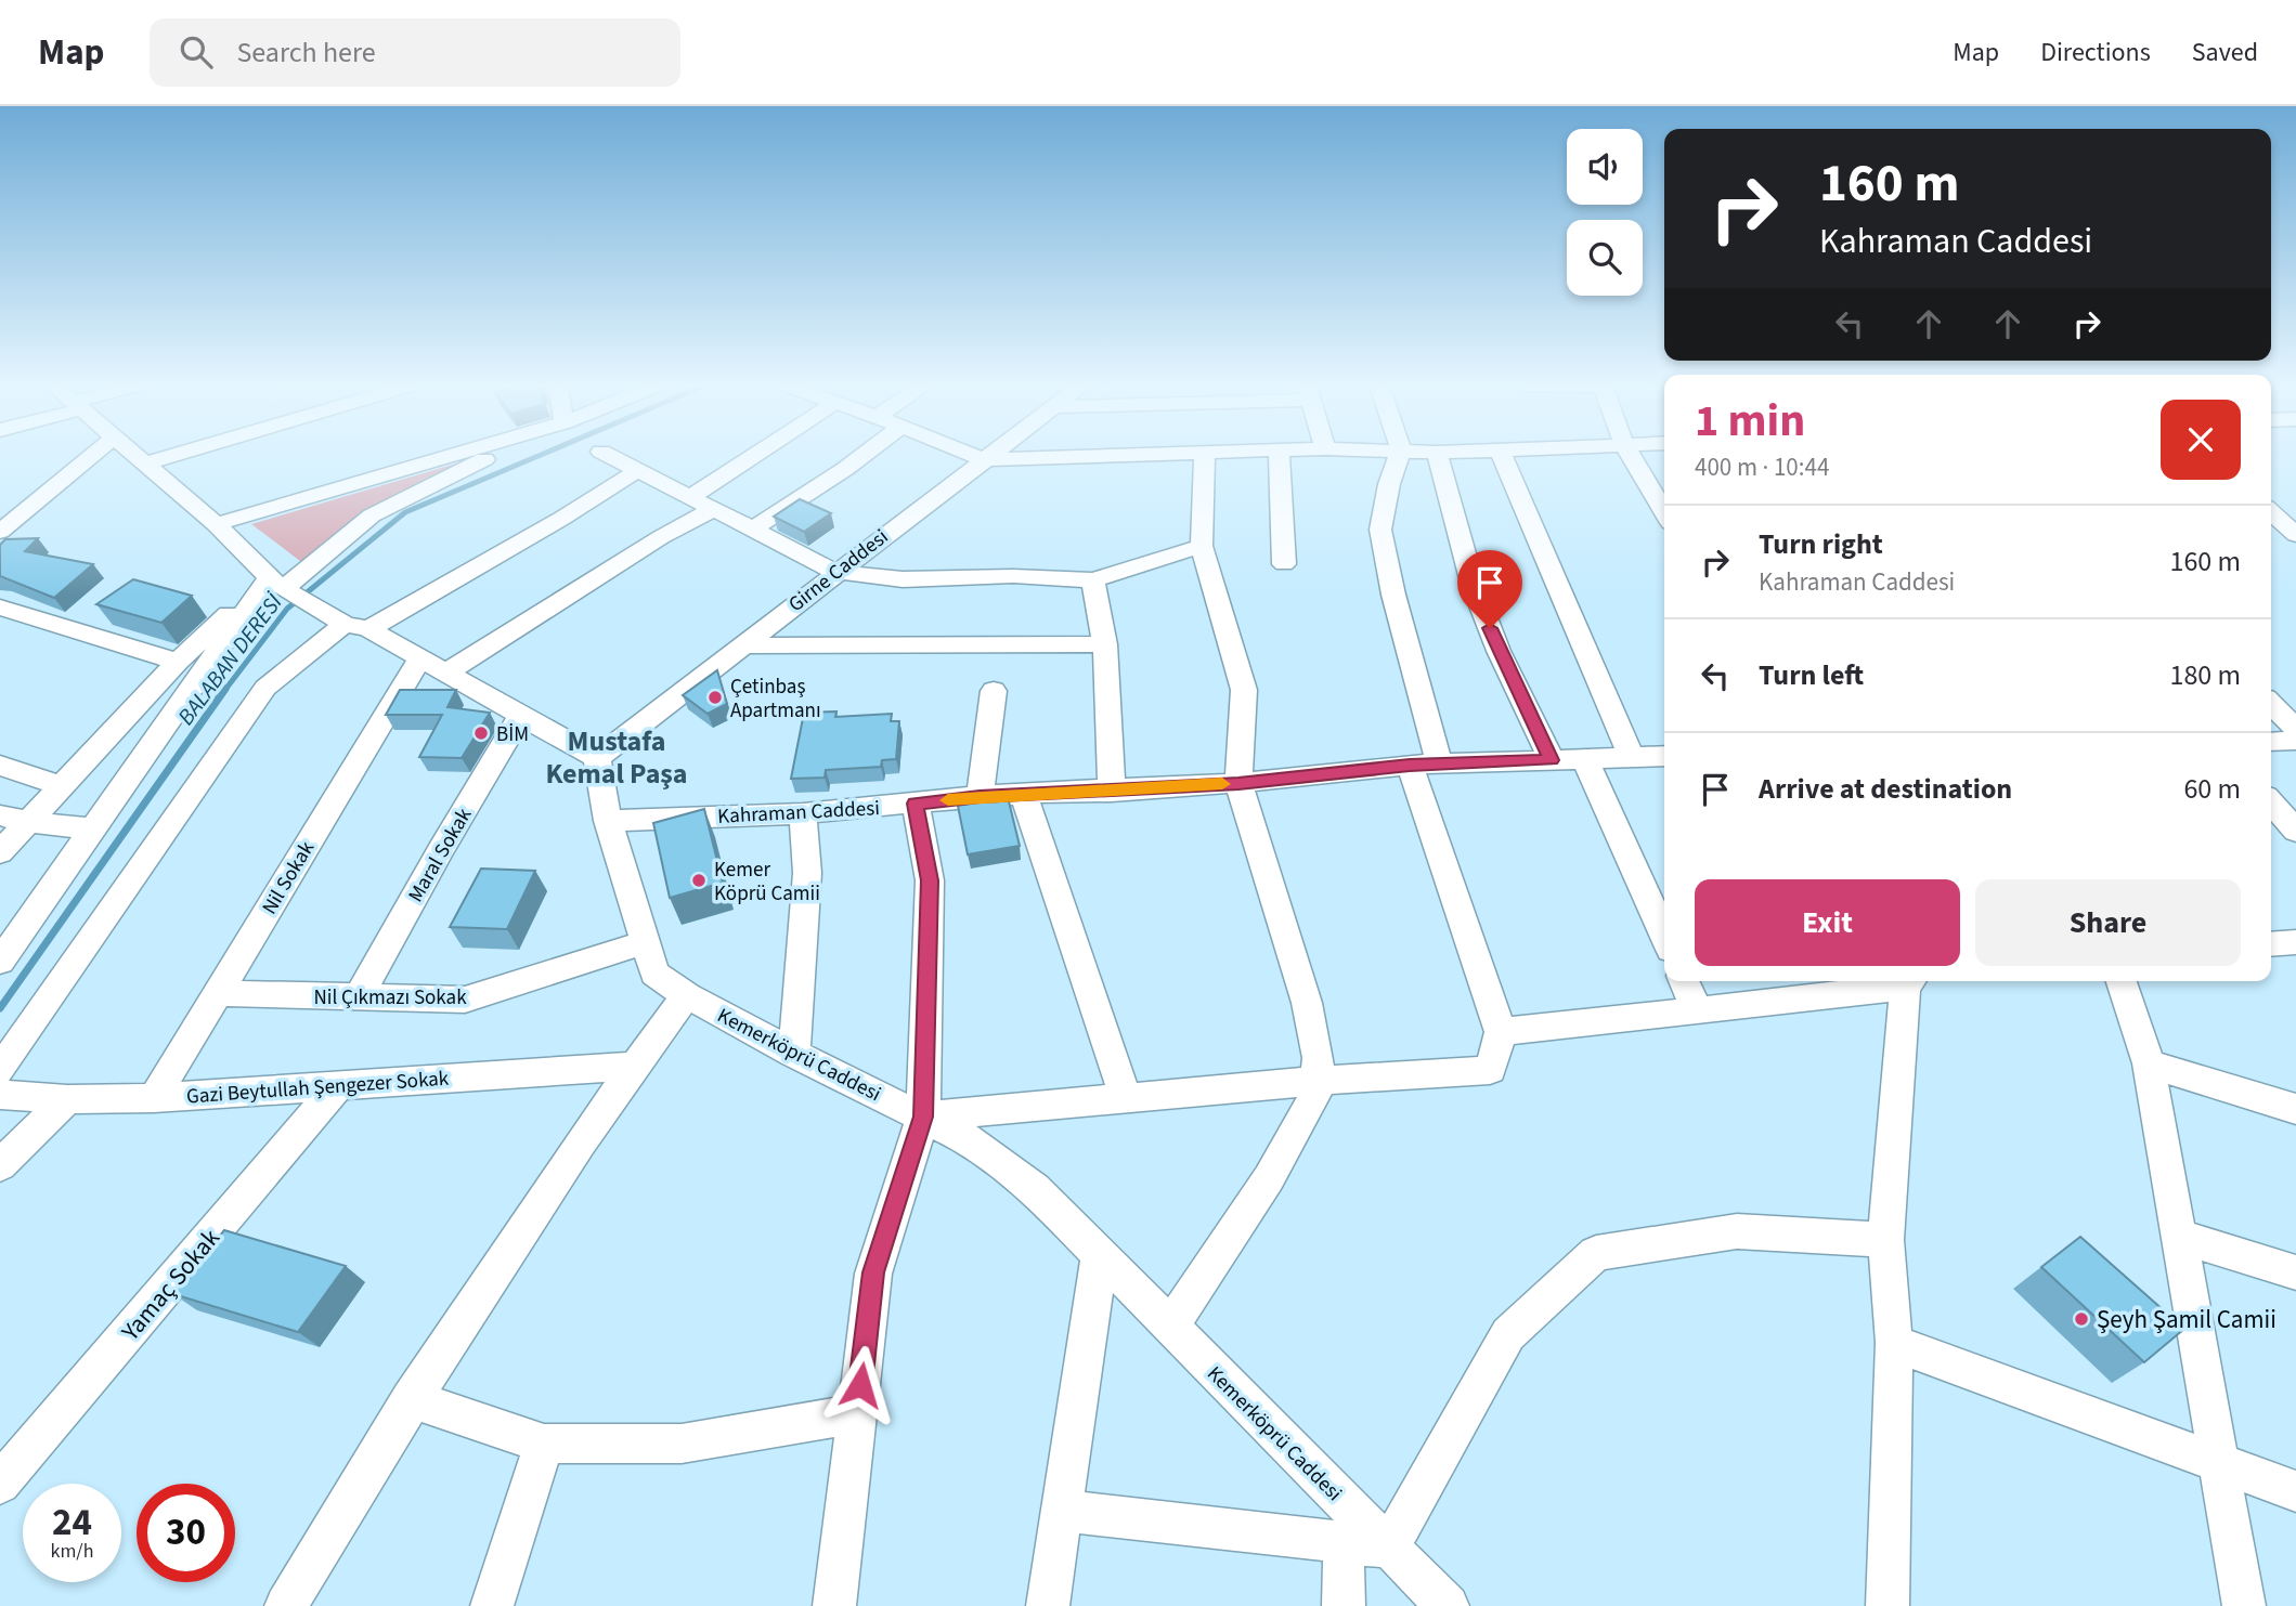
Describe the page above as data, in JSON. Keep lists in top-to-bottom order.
{
  "streets": {
    "street": [
      "Girne Caddesi",
      "Kahraman Caddesi",
      "Maral Sokak",
      "Nil Sokak",
      "Nil Çıkmazı Sokak",
      "Kemerköprü Caddesi",
      "Gazi Beytullah Şengezer Sokak",
      "Yamaç Sokak"
    ]
  },
  "crossings": [
    ["Girne Caddesi", "Kemerköprü Caddesi"],
    ["Kahraman Caddesi", "Kemerköprü Caddesi"],
    ["Maral Sokak", "Nil Çıkmazı Sokak"],
    ["Nil Sokak", "Nil Çıkmazı Sokak"],
    ["Nil Sokak", "Gazi Beytullah Şengezer Sokak"],
    ["Nil Çıkmazı Sokak", "Kemerköprü Caddesi"],
    ["Gazi Beytullah Şengezer Sokak", "Yamaç Sokak"]
  ],
  "districts": ["Mustafa Kemal Paşa"],
  "water": ["BALABAN DERESİ"],
  "places": [
    "Çetinbaş Apartmanı",
    "BİM",
    "Kemer Köprü Camii",
    "Şeyh Şamil Camii"
  ],
  "page": {
    "header": "Map",
    "search": "Search here",
    "nav": ["Map", "Directions", "Saved"],
    "turn": ["160 m", "Kahraman Caddesi"],
    "heading": ["1 min", "400 m · 10:44"],
    "list": [
      {
        "name": "Turn right",
        "note": "Kahraman Caddesi",
        "value": "160 m"
      },
      {
        "name": "Turn left",
        "value": "180 m"
      },
      {
        "name": "Arrive at destination",
        "value": "60 m"
      }
    ],
    "buttons": ["Exit", "Share"],
    "speed": "24 km/h",
    "limit": "30"
  }
}
